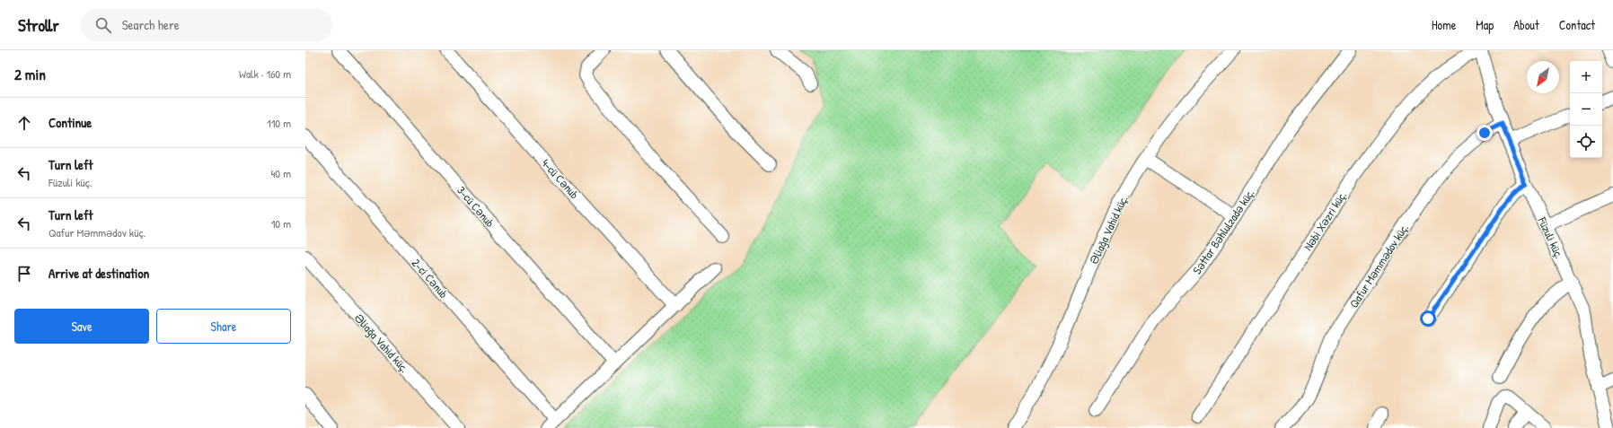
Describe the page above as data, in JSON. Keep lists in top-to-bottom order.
{
  "streets": {
    "street": [
      "4-cü Cənub",
      "3-cü Cənub",
      "Nəbi Xəzri küç.",
      "Əliağa Vahid küç.",
      "Səttar Bəhlulzadə küç.",
      "Füzuli küç.",
      "Qafur Məmmədov küç.",
      "2-ci Cənub"
    ]
  },
  "crossings": [
    ["Nəbi Xəzri küç.", "Füzuli küç."],
    ["Füzuli küç.", "Qafur Məmmədov küç."]
  ],
  "north": "bottom left",
  "page": {
    "header": "Strollr",
    "search": "Search here",
    "nav": [
      "Home",
      "Map",
      "About",
      "Contact"
    ],
    "heading": ["2 min", "Walk · 160 m"],
    "map_buttons": ["+", "−"],
    "list": [
      ["Continue", "110 m"],
      ["Turn left", "Füzuli küç.", "40 m"],
      ["Turn left", "Qafur Məmmədov küç.", "10 m"],
      "Arrive at destination"
    ],
    "buttons": ["Save", "Share"]
  }
}
